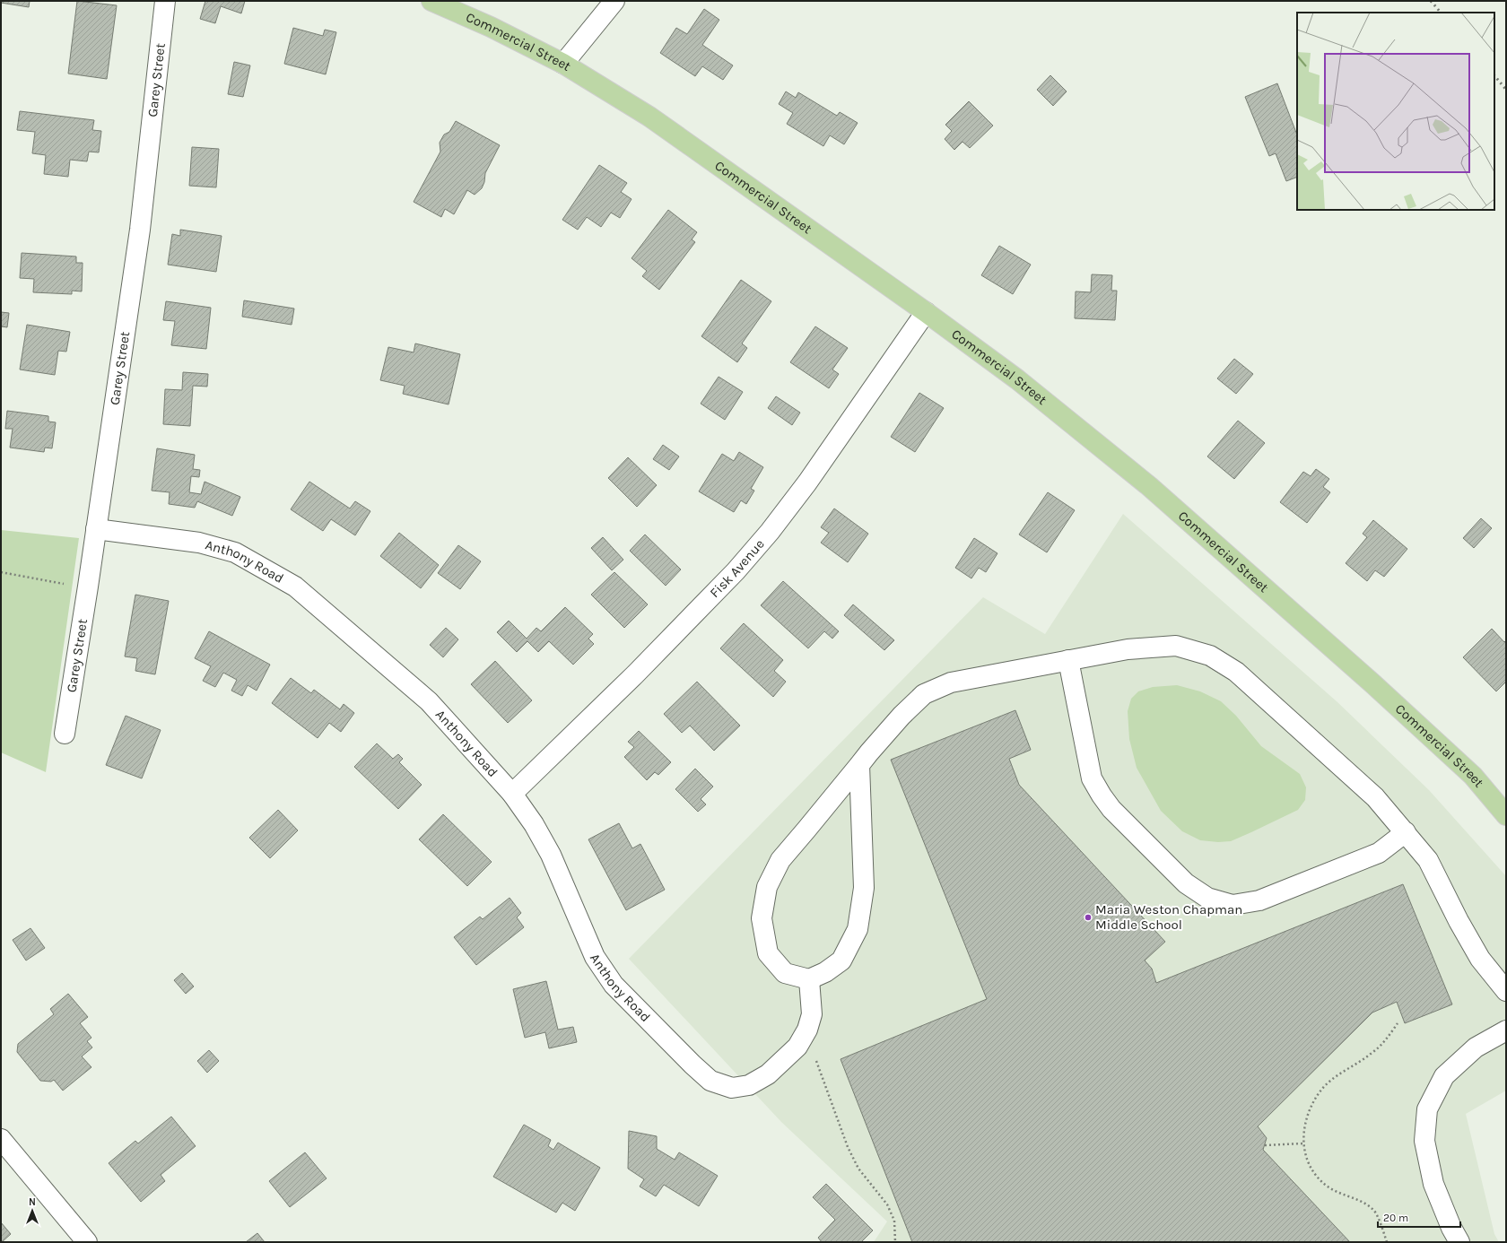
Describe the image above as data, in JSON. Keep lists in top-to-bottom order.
{
  "streets": {
    "main road": ["Commercial Street"],
    "street": ["Garey Street", "Anthony Road", "Fisk Avenue"]
  },
  "crossings": [
    ["Commercial Street", "Fisk Avenue"],
    ["Garey Street", "Anthony Road"],
    ["Anthony Road", "Fisk Avenue"]
  ],
  "places": ["Maria Weston Chapman Middle School"],
  "scale_bar": "20 m",
  "north": "top"
}
